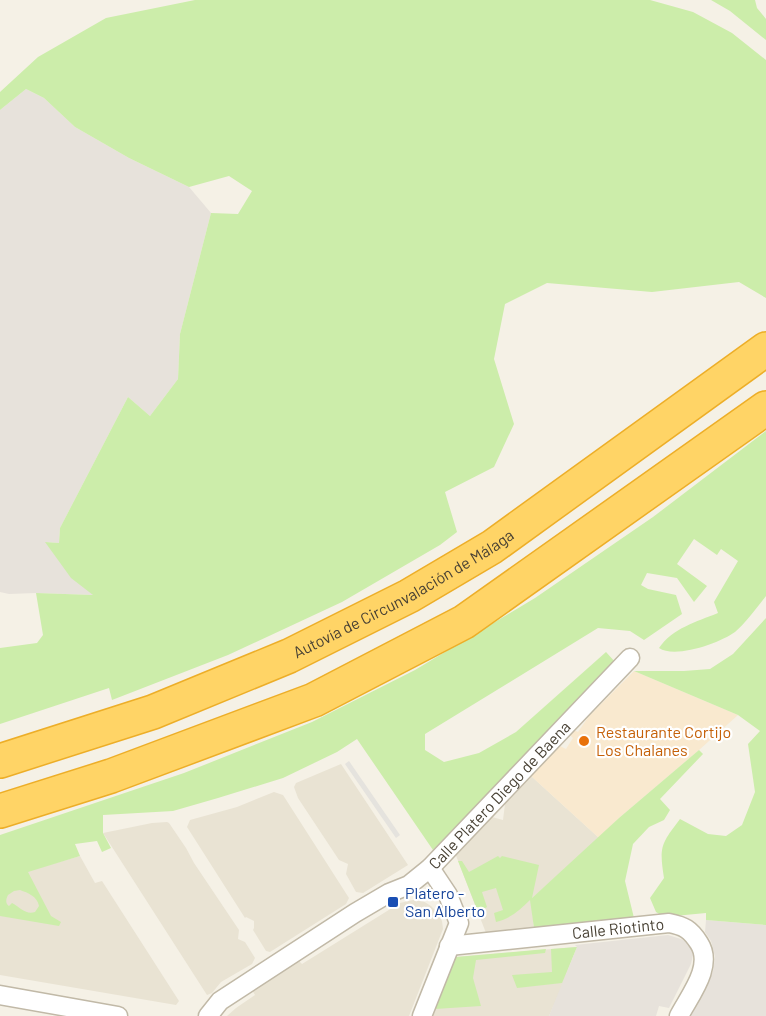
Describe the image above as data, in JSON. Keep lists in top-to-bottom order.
{
  "streets": {
    "highway": ["Autovía de Circunvalación de Málaga"],
    "street": ["Calle Platero Diego de Baena", "Calle Riotinto"]
  },
  "places": {
    "other": ["Restaurante Cortijo Los Chalanes"],
    "transit": ["Platero - San Alberto"]
  }
}
